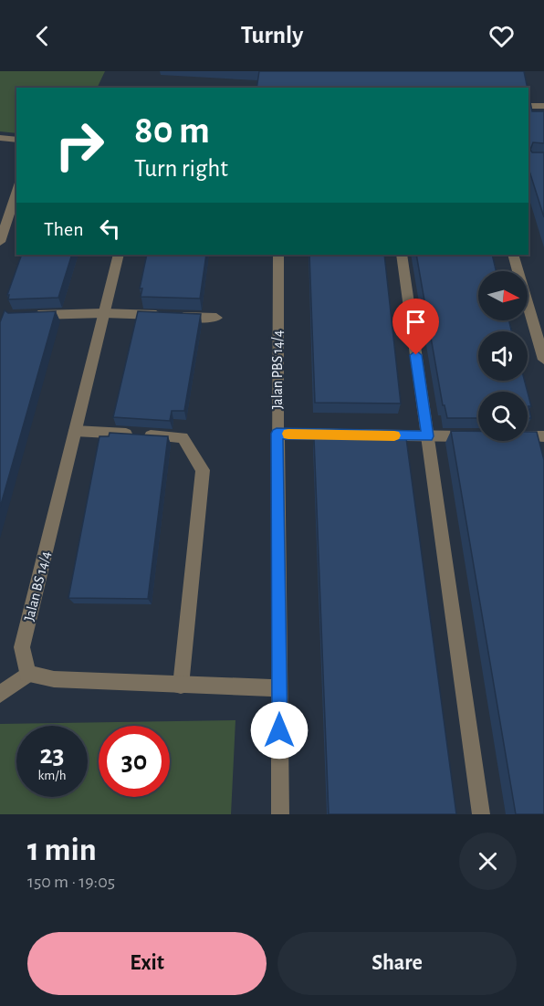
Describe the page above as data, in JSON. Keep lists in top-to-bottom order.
{
  "streets": {
    "street": ["Jalan PBS 14/4", "Jalan BS 14/4"]
  },
  "north": "right",
  "page": {
    "header": "Turnly",
    "turn": ["80 m", "Turn right"],
    "then": "Then",
    "speed": "23 km/h",
    "limit": "30",
    "heading": ["1 min", "150 m · 19:05"],
    "buttons": ["Exit", "Share"]
  }
}
